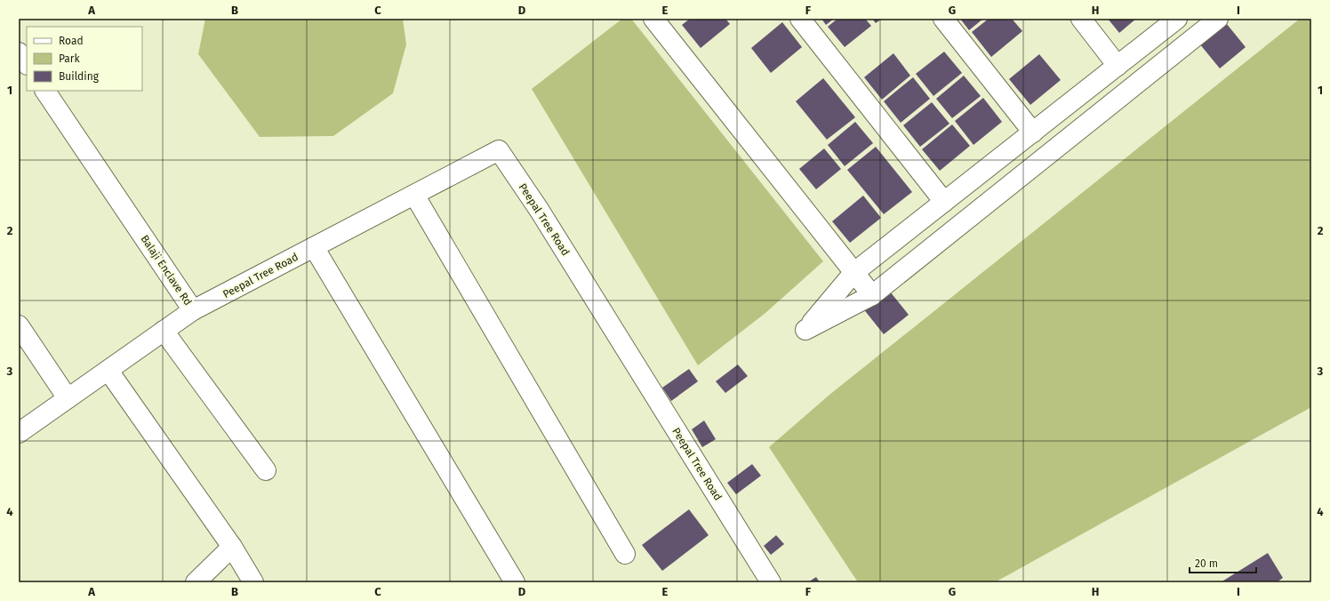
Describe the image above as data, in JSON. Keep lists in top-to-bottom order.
{
  "streets": {
    "street": ["Peepal Tree Road", "Balaji Enclave Rd"]
  },
  "crossings": [
    ["Peepal Tree Road", "Balaji Enclave Rd"]
  ],
  "legend": ["Road", "Park", "Building"],
  "scale_bar": "20 m",
  "grid": {
    "columns": [
      "A",
      "B",
      "C",
      "D",
      "E",
      "F",
      "G",
      "H",
      "I"
    ],
    "rows": [
      "1",
      "2",
      "3",
      "4"
    ]
  }
}
